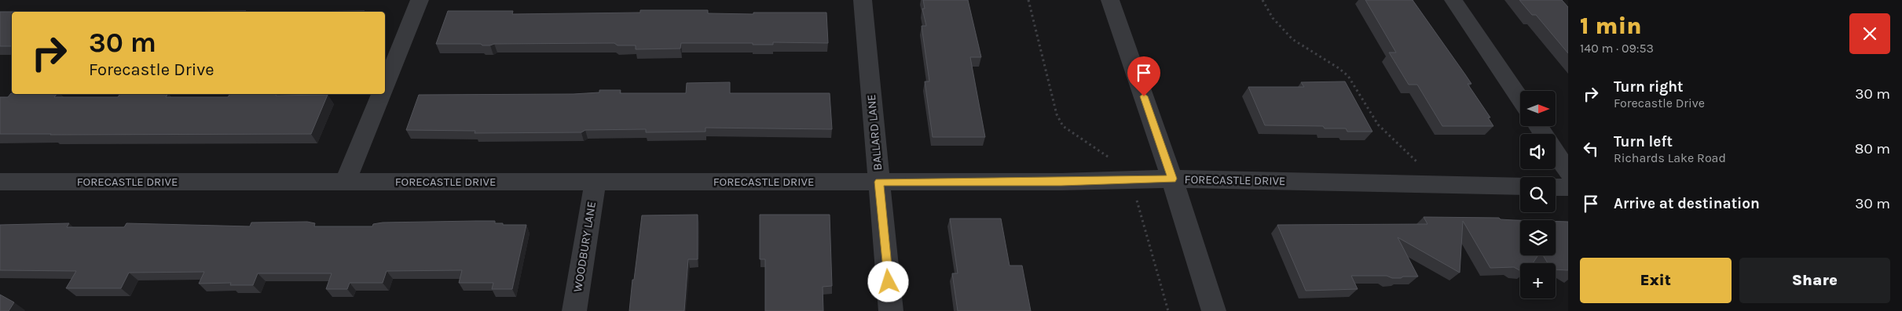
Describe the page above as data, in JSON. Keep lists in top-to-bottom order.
{
  "streets": {
    "street": ["BALLARD LANE", "FORECASTLE DRIVE", "WOODBURY LANE"]
  },
  "crossings": [
    ["BALLARD LANE", "FORECASTLE DRIVE"],
    ["FORECASTLE DRIVE", "WOODBURY LANE"]
  ],
  "north": "right",
  "page": {
    "heading": ["1 min", "140 m · 09:53"],
    "turn": ["30 m", "Forecastle Drive"],
    "list": [
      {
        "name": "Turn right",
        "note": "Forecastle Drive",
        "value": "30 m"
      },
      {
        "name": "Turn left",
        "note": "Richards Lake Road",
        "value": "80 m"
      },
      {
        "name": "Arrive at destination",
        "value": "30 m"
      }
    ],
    "map_buttons": "+",
    "buttons": ["Exit", "Share"]
  }
}
